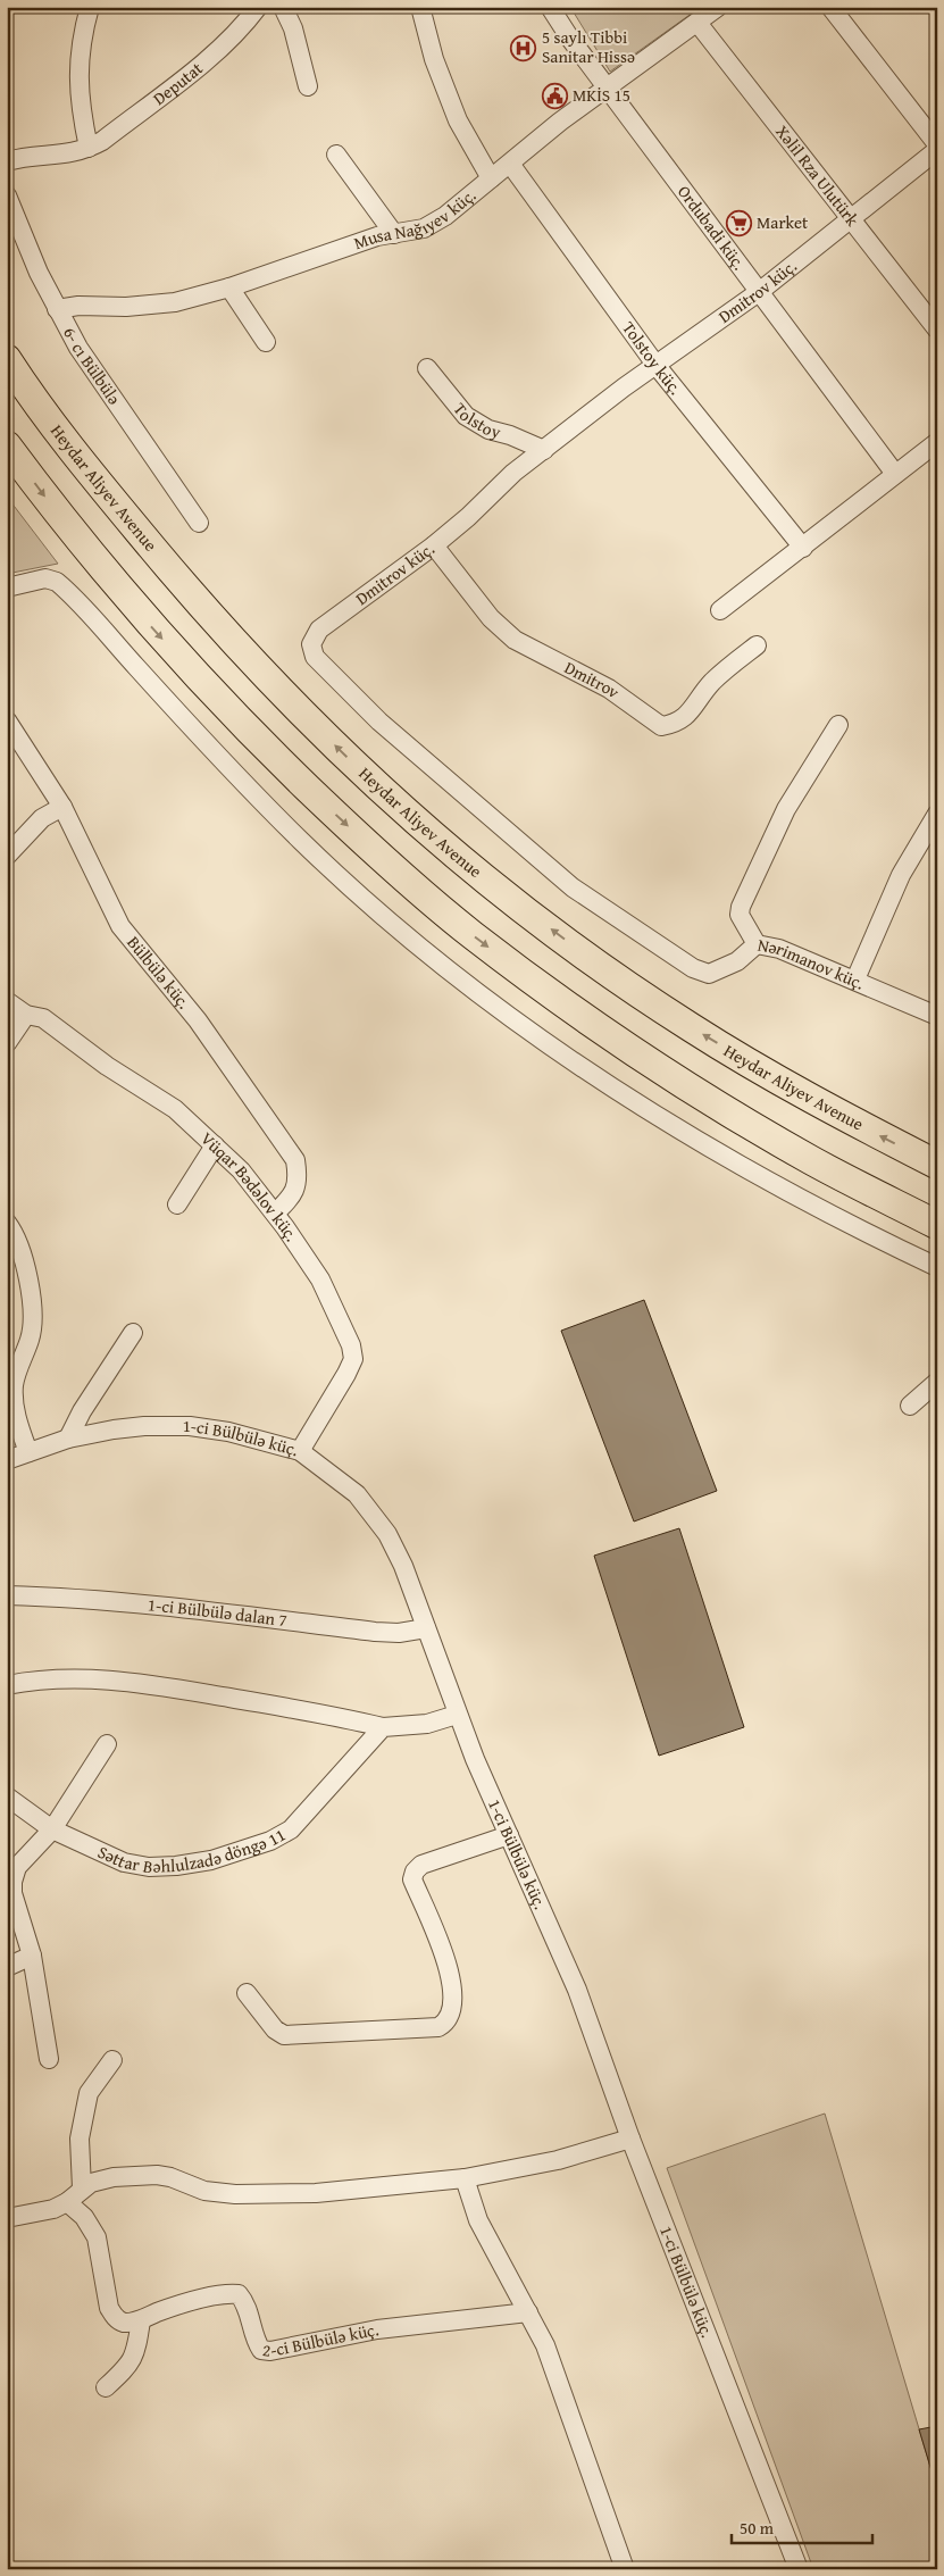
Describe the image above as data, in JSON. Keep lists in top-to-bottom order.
{
  "streets": {
    "highway": ["Heydar Aliyev Avenue"],
    "street": [
      "Deputat",
      "Xəlil Rza Ulutürk",
      "Musa Nağıyev küç.",
      "Ordubadi küç.",
      "Dmitrov küç.",
      "Tolstoy küç.",
      "6- cı Bülbülə",
      "Tolstoy",
      "Dmitrov",
      "Nərimanov küç.",
      "Bülbülə küç.",
      "Vüqar Bədəlov küç.",
      "1-ci Bülbülə küç.",
      "1-ci Bülbülə dalan 7",
      "Səttar Bəhlulzadə döngə 11",
      "2-ci Bülbülə küç."
    ]
  },
  "crossings": [
    ["Xəlil Rza Ulutürk", "Musa Nağıyev küç."],
    ["Xəlil Rza Ulutürk", "Dmitrov küç."],
    ["Musa Nağıyev küç.", "Ordubadi küç."],
    ["Musa Nağıyev küç.", "Tolstoy küç."],
    ["Musa Nağıyev küç.", "6- cı Bülbülə"],
    ["Ordubadi küç.", "Dmitrov küç."],
    ["Dmitrov küç.", "Tolstoy küç."],
    ["Dmitrov küç.", "Tolstoy"],
    ["Dmitrov küç.", "Dmitrov"],
    ["Dmitrov küç.", "Nərimanov küç."],
    ["Bülbülə küç.", "Vüqar Bədəlov küç."],
    ["Vüqar Bədəlov küç.", "1-ci Bülbülə küç."],
    ["1-ci Bülbülə küç.", "1-ci Bülbülə dalan 7"]
  ],
  "places": {
    "hospital": ["5 saylı Tibbi Sanitar Hissə"],
    "public building": ["MKİS 15"],
    "supermarket": ["Market"]
  },
  "scale_bar": "50 m"
}
